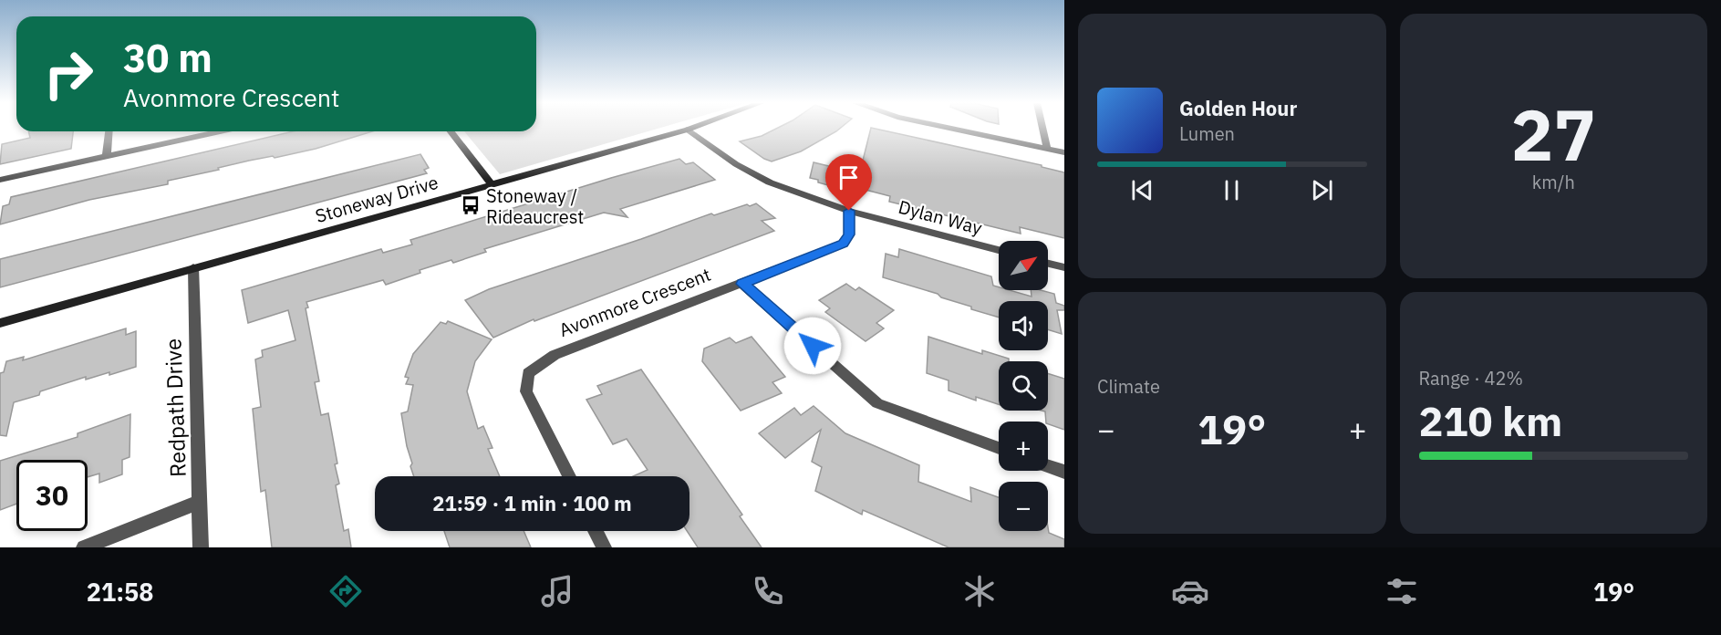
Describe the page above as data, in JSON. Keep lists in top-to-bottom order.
{
  "streets": {
    "street": [
      "Stoneway Drive",
      "Dylan Way",
      "Avonmore Crescent",
      "Redpath Drive"
    ]
  },
  "crossings": [
    ["Stoneway Drive", "Dylan Way"],
    ["Stoneway Drive", "Redpath Drive"],
    ["Dylan Way", "Avonmore Crescent"]
  ],
  "places": {
    "bus stop": ["Stoneway / Rideaucrest"]
  },
  "north": "top right",
  "page": {
    "tile": [
      ["27", "km/h"],
      "Climate",
      ["Range · 42%", "210 km"]
    ],
    "turn": ["30 m", "Avonmore Crescent"],
    "song": ["Golden Hour", "Lumen"],
    "map_buttons": ["+", "−"],
    "heat": ["−", "19°", "+"],
    "limit": "30",
    "trip": "21:59 · 1 min · 100 m",
    "tabs": ["21:58", "19°"]
  }
}
